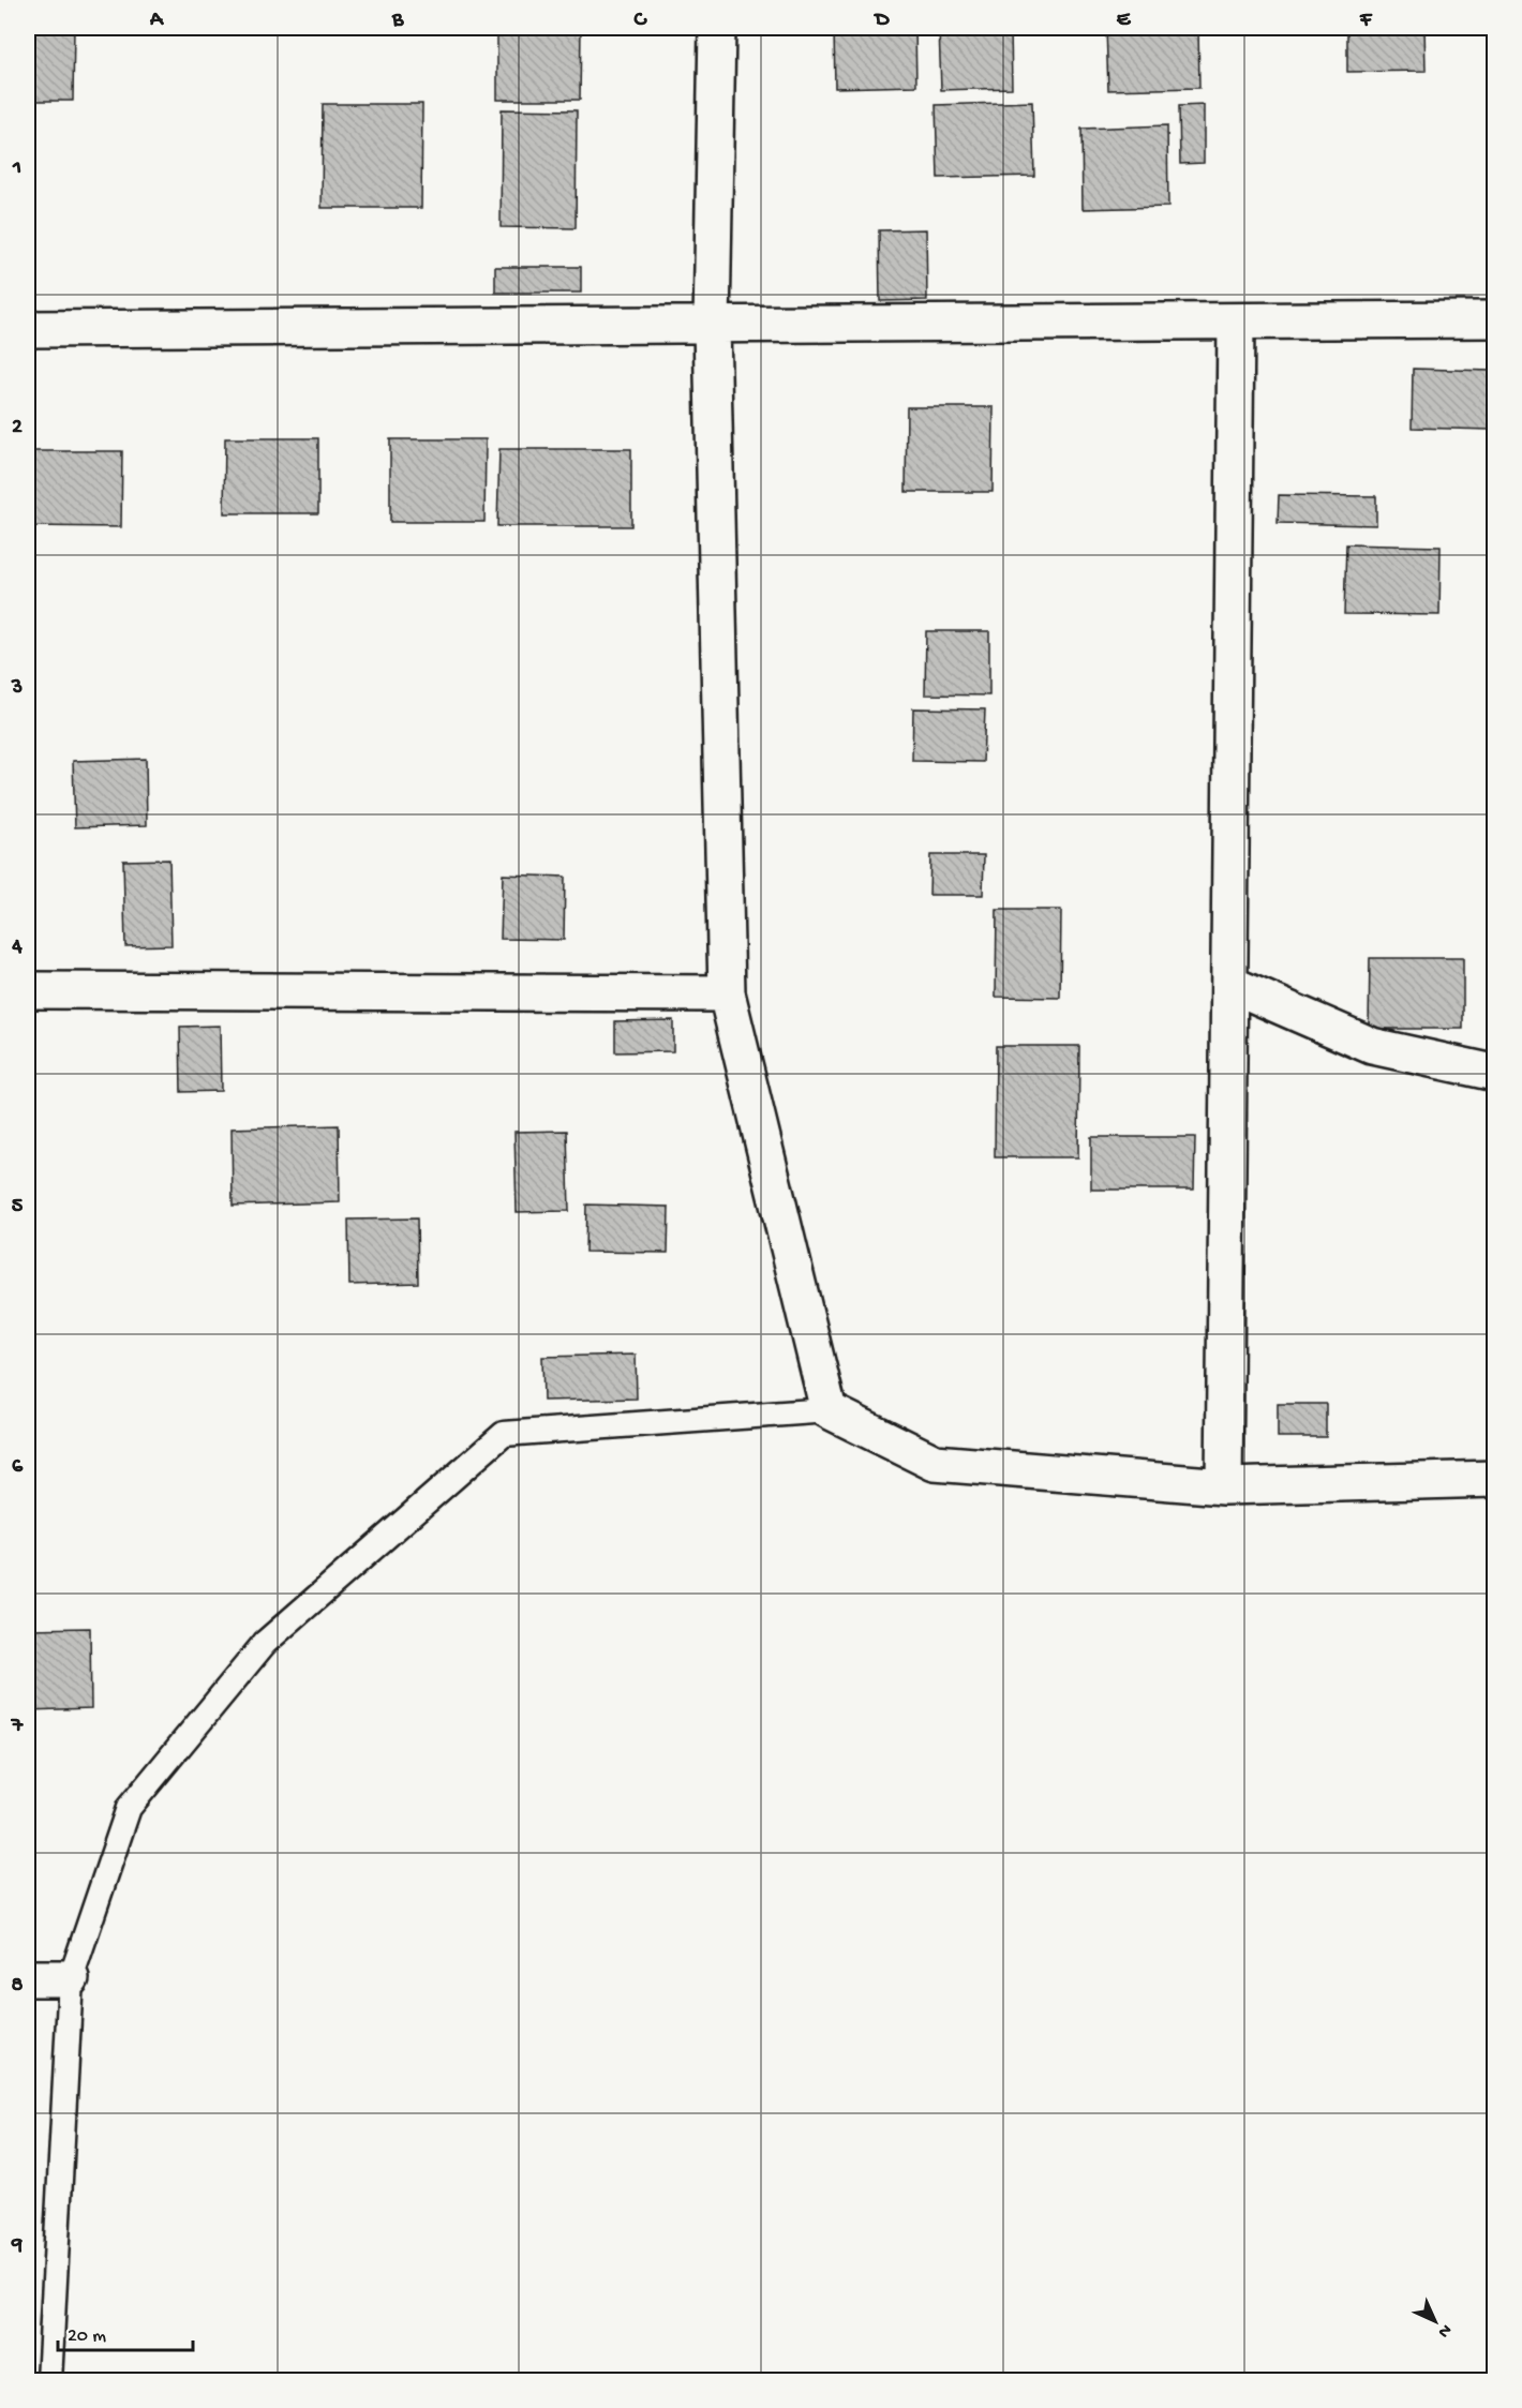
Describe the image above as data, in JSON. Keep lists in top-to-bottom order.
{
  "scale_bar": "20 m",
  "north": "bottom right",
  "grid": {
    "columns": [
      "A",
      "B",
      "C",
      "D",
      "E",
      "F"
    ],
    "rows": [
      "1",
      "2",
      "3",
      "4",
      "5",
      "6",
      "7",
      "8",
      "9"
    ]
  }
}
